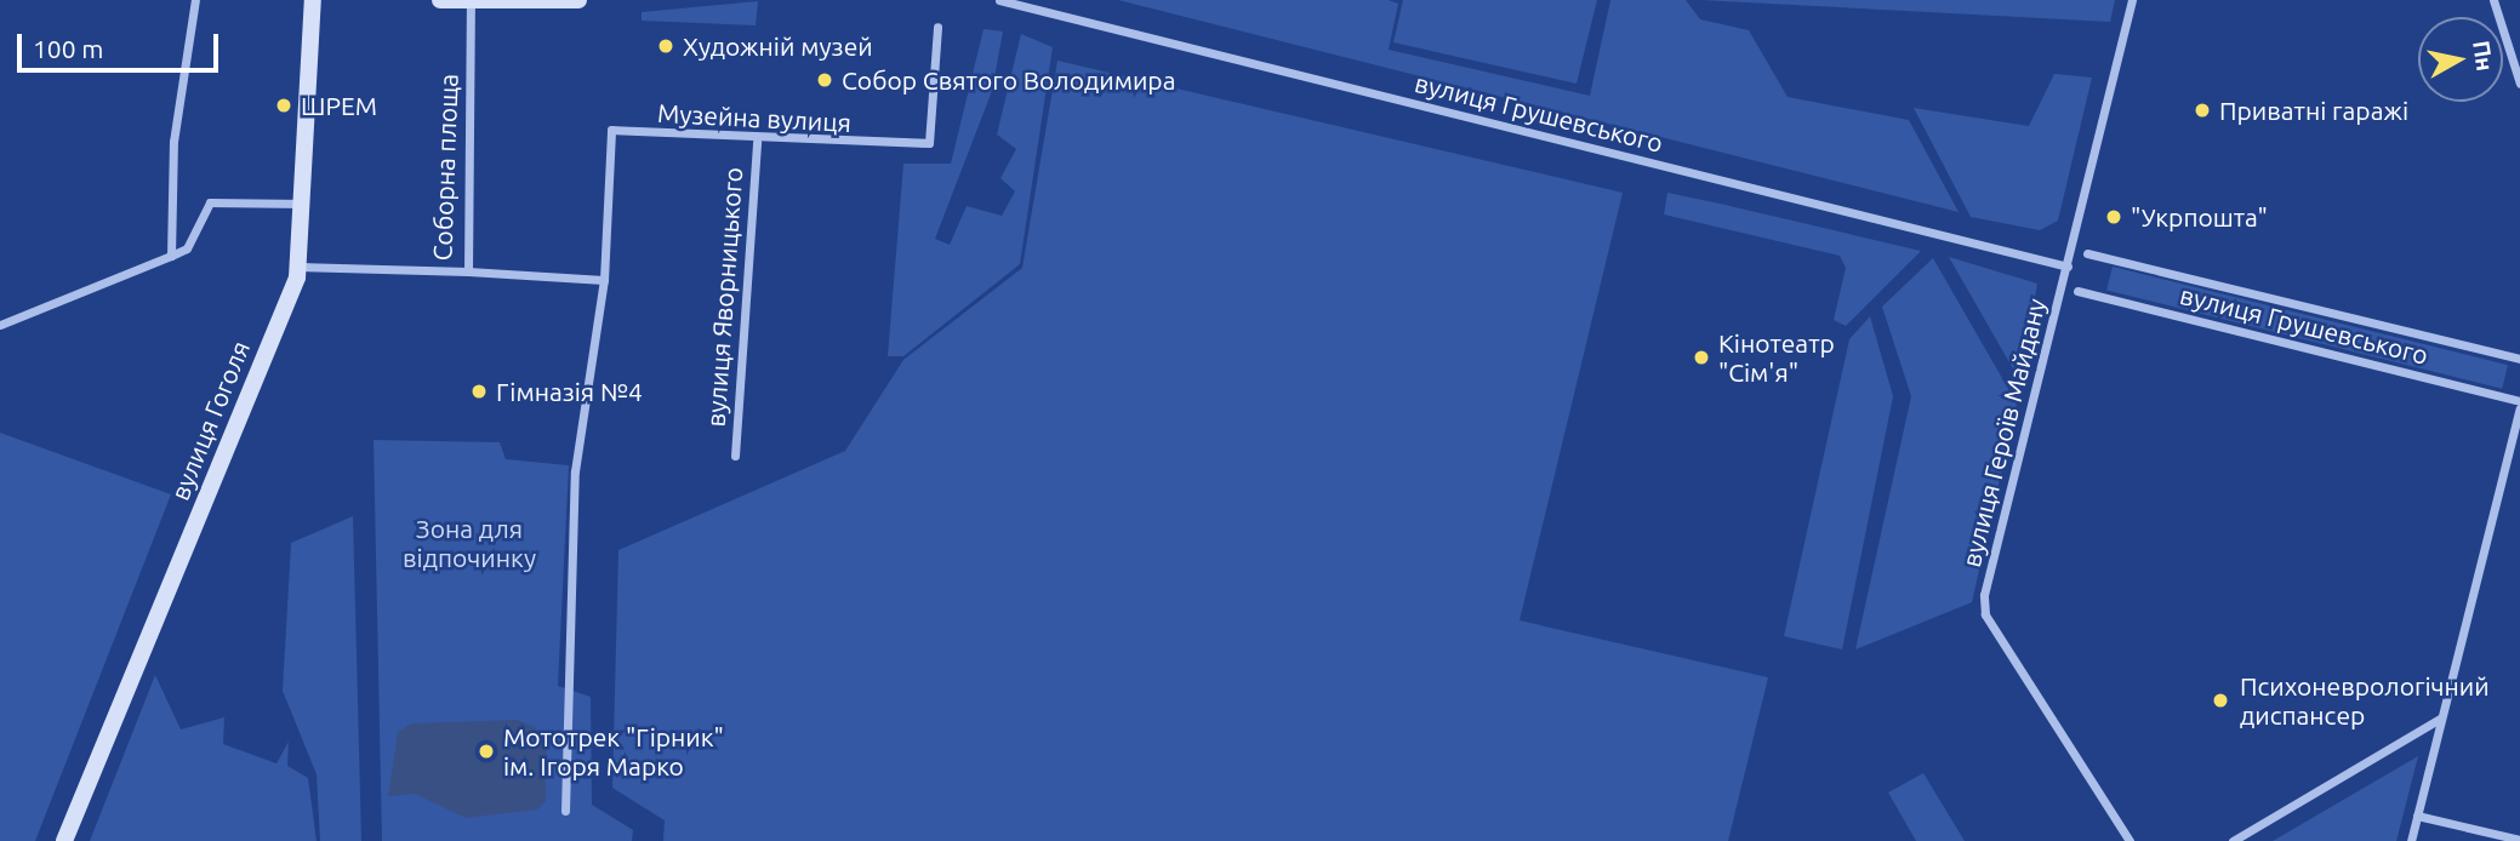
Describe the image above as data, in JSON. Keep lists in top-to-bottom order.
{
  "streets": {
    "main road": ["вулиця Гоголя"],
    "street": [
      "вулиця Грушевського",
      "Музейна вулиця",
      "Соборна площа",
      "вулиця Яворницького",
      "вулиця Героїв Майдану"
    ]
  },
  "crossings": [
    ["вулиця Грушевського", "вулиця Героїв Майдану"],
    ["Музейна вулиця", "вулиця Яворницького"],
    ["Соборна площа", "вулиця Гоголя"]
  ],
  "parks": ["Зона для відпочинку"],
  "places": [
    "Художній музей",
    "Собор Святого Володимира",
    "ШРЕМ",
    "Приватні гаражі",
    "\"Укрпошта\"",
    "Кінотеатр \"Сім'я\"",
    "Гімназія №4",
    "Психоневрологічний диспансер",
    "Мототрек \"Гірник\" ім. Ігоря Марко"
  ],
  "scale_bar": "100 m",
  "north": "right"
}
